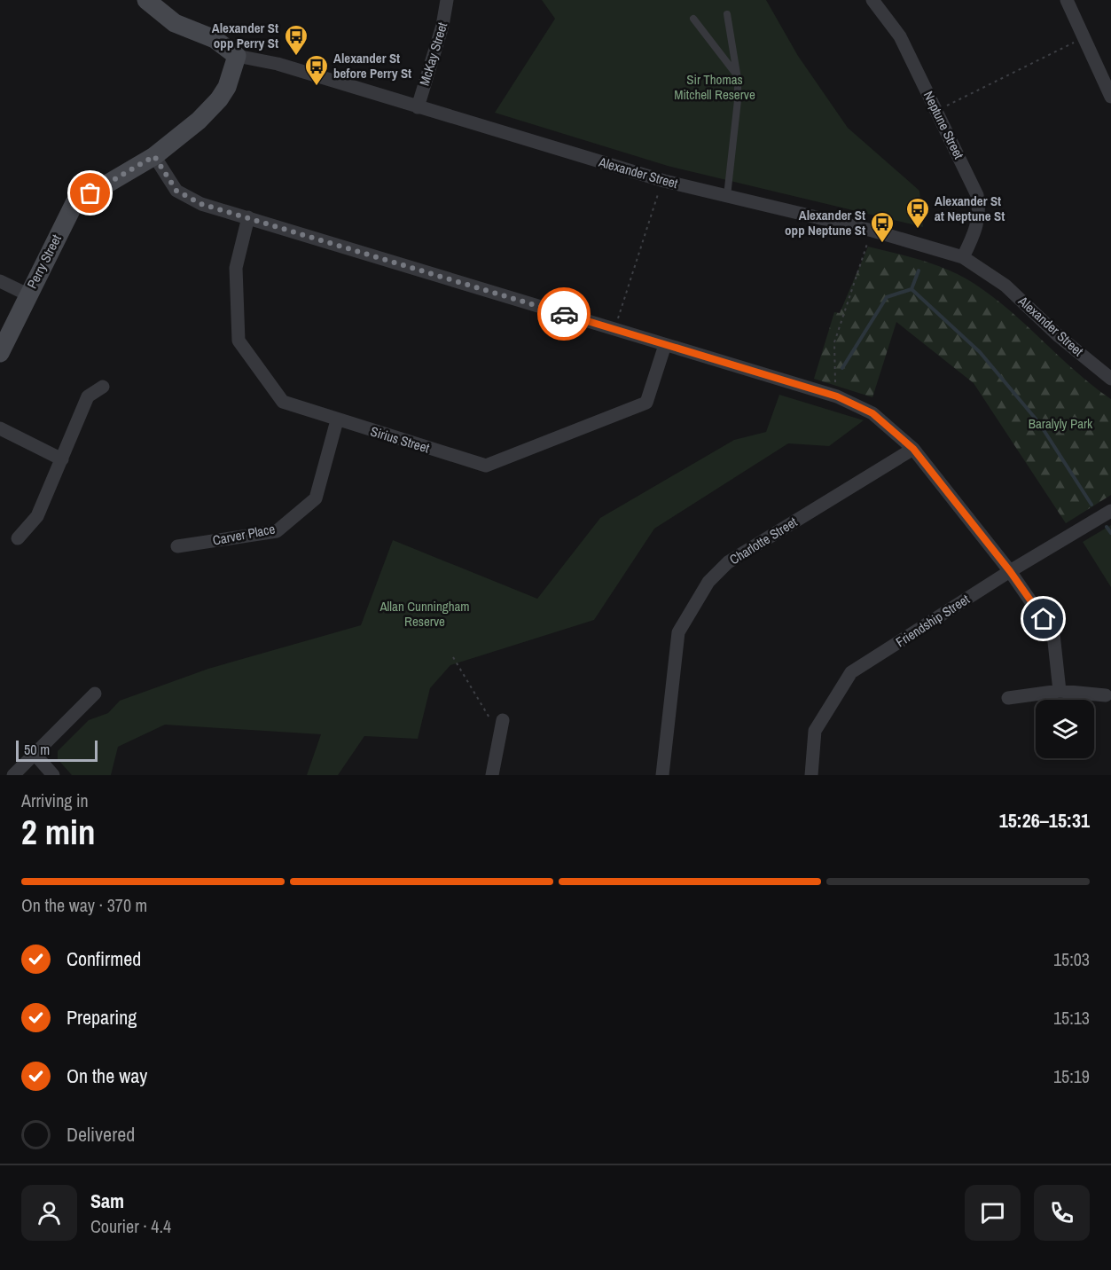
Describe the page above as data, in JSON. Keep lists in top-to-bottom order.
{
  "streets": {
    "street": [
      "McKay Street",
      "Neptune Street",
      "Alexander Street",
      "Perry Street",
      "Sirius Street",
      "Carver Place",
      "Charlotte Street",
      "Friendship Street"
    ]
  },
  "crossings": [
    ["McKay Street", "Alexander Street"],
    ["Neptune Street", "Alexander Street"],
    ["Alexander Street", "Perry Street"],
    ["Sirius Street", "Carver Place"]
  ],
  "parks": ["Sir Thomas Mitchell Reserve", "Baralyly Park", "Allan Cunningham Reserve"],
  "places": {
    "bus stop": [
      "Alexander St opp Perry St",
      "Alexander St before Perry St",
      "Alexander St at Neptune St",
      "Alexander St opp Neptune St"
    ]
  },
  "scale_bar": "50 m",
  "page": {
    "scale": "50 m",
    "heading": ["2 min", "Arriving in", "15:26–15:31"],
    "panel": ["Sam", "Courier · 4.4"],
    "bar": "On the way · 370 m",
    "list": [
      ["Confirmed", "15:03"],
      ["Preparing", "15:13"],
      ["On the way", "15:19"],
      "Delivered"
    ]
  }
}
